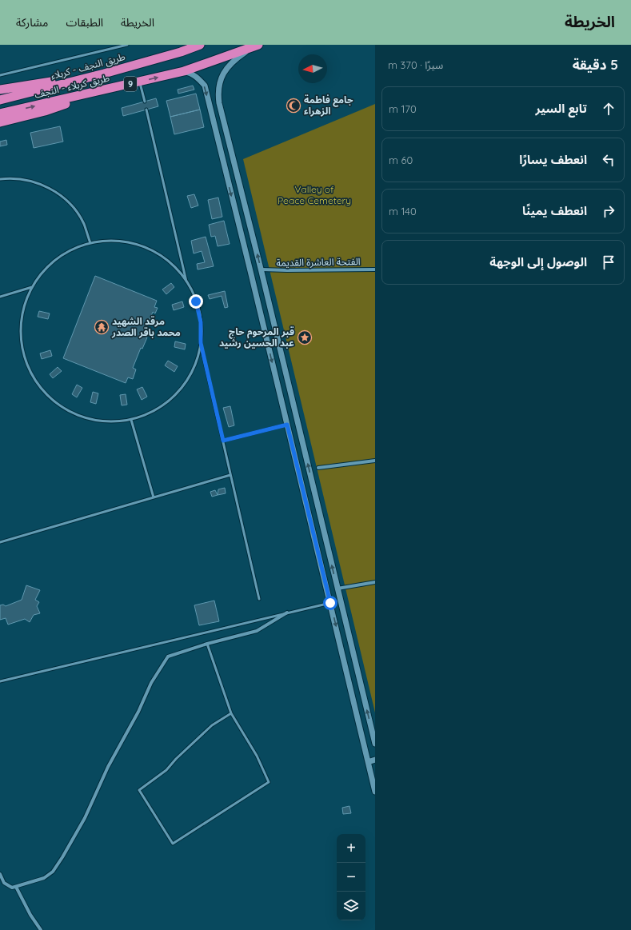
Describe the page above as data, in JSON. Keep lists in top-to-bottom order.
{
  "streets": {
    "highway": ["طريق النجف - کربلاء", "9", "طريق کربلاء - النجف"],
    "street": ["الفتحة العاشرة القديمة"]
  },
  "parks": ["Valley of Peace Cemetery"],
  "places": {
    "mosque": ["جامع فاطمة الزهراء"],
    "temple": ["مرقد الشهيد محمد باقر الصدر"],
    "place": ["قبر المرحوم حاج عبد الحسين رشيد"]
  },
  "north": "left",
  "page": {
    "header": "الخريطة",
    "nav": ["الخريطة", "الطبقات", "مشاركة"],
    "heading": ["5 دقيقة", "سيرًا · 370 m"],
    "list": [
      ["تابع السير", "170 m"],
      ["انعطف يسارًا", "60 m"],
      ["انعطف يمينًا", "140 m"],
      "الوصول إلى الوجهة"
    ],
    "map_buttons": ["+", "−"]
  }
}
